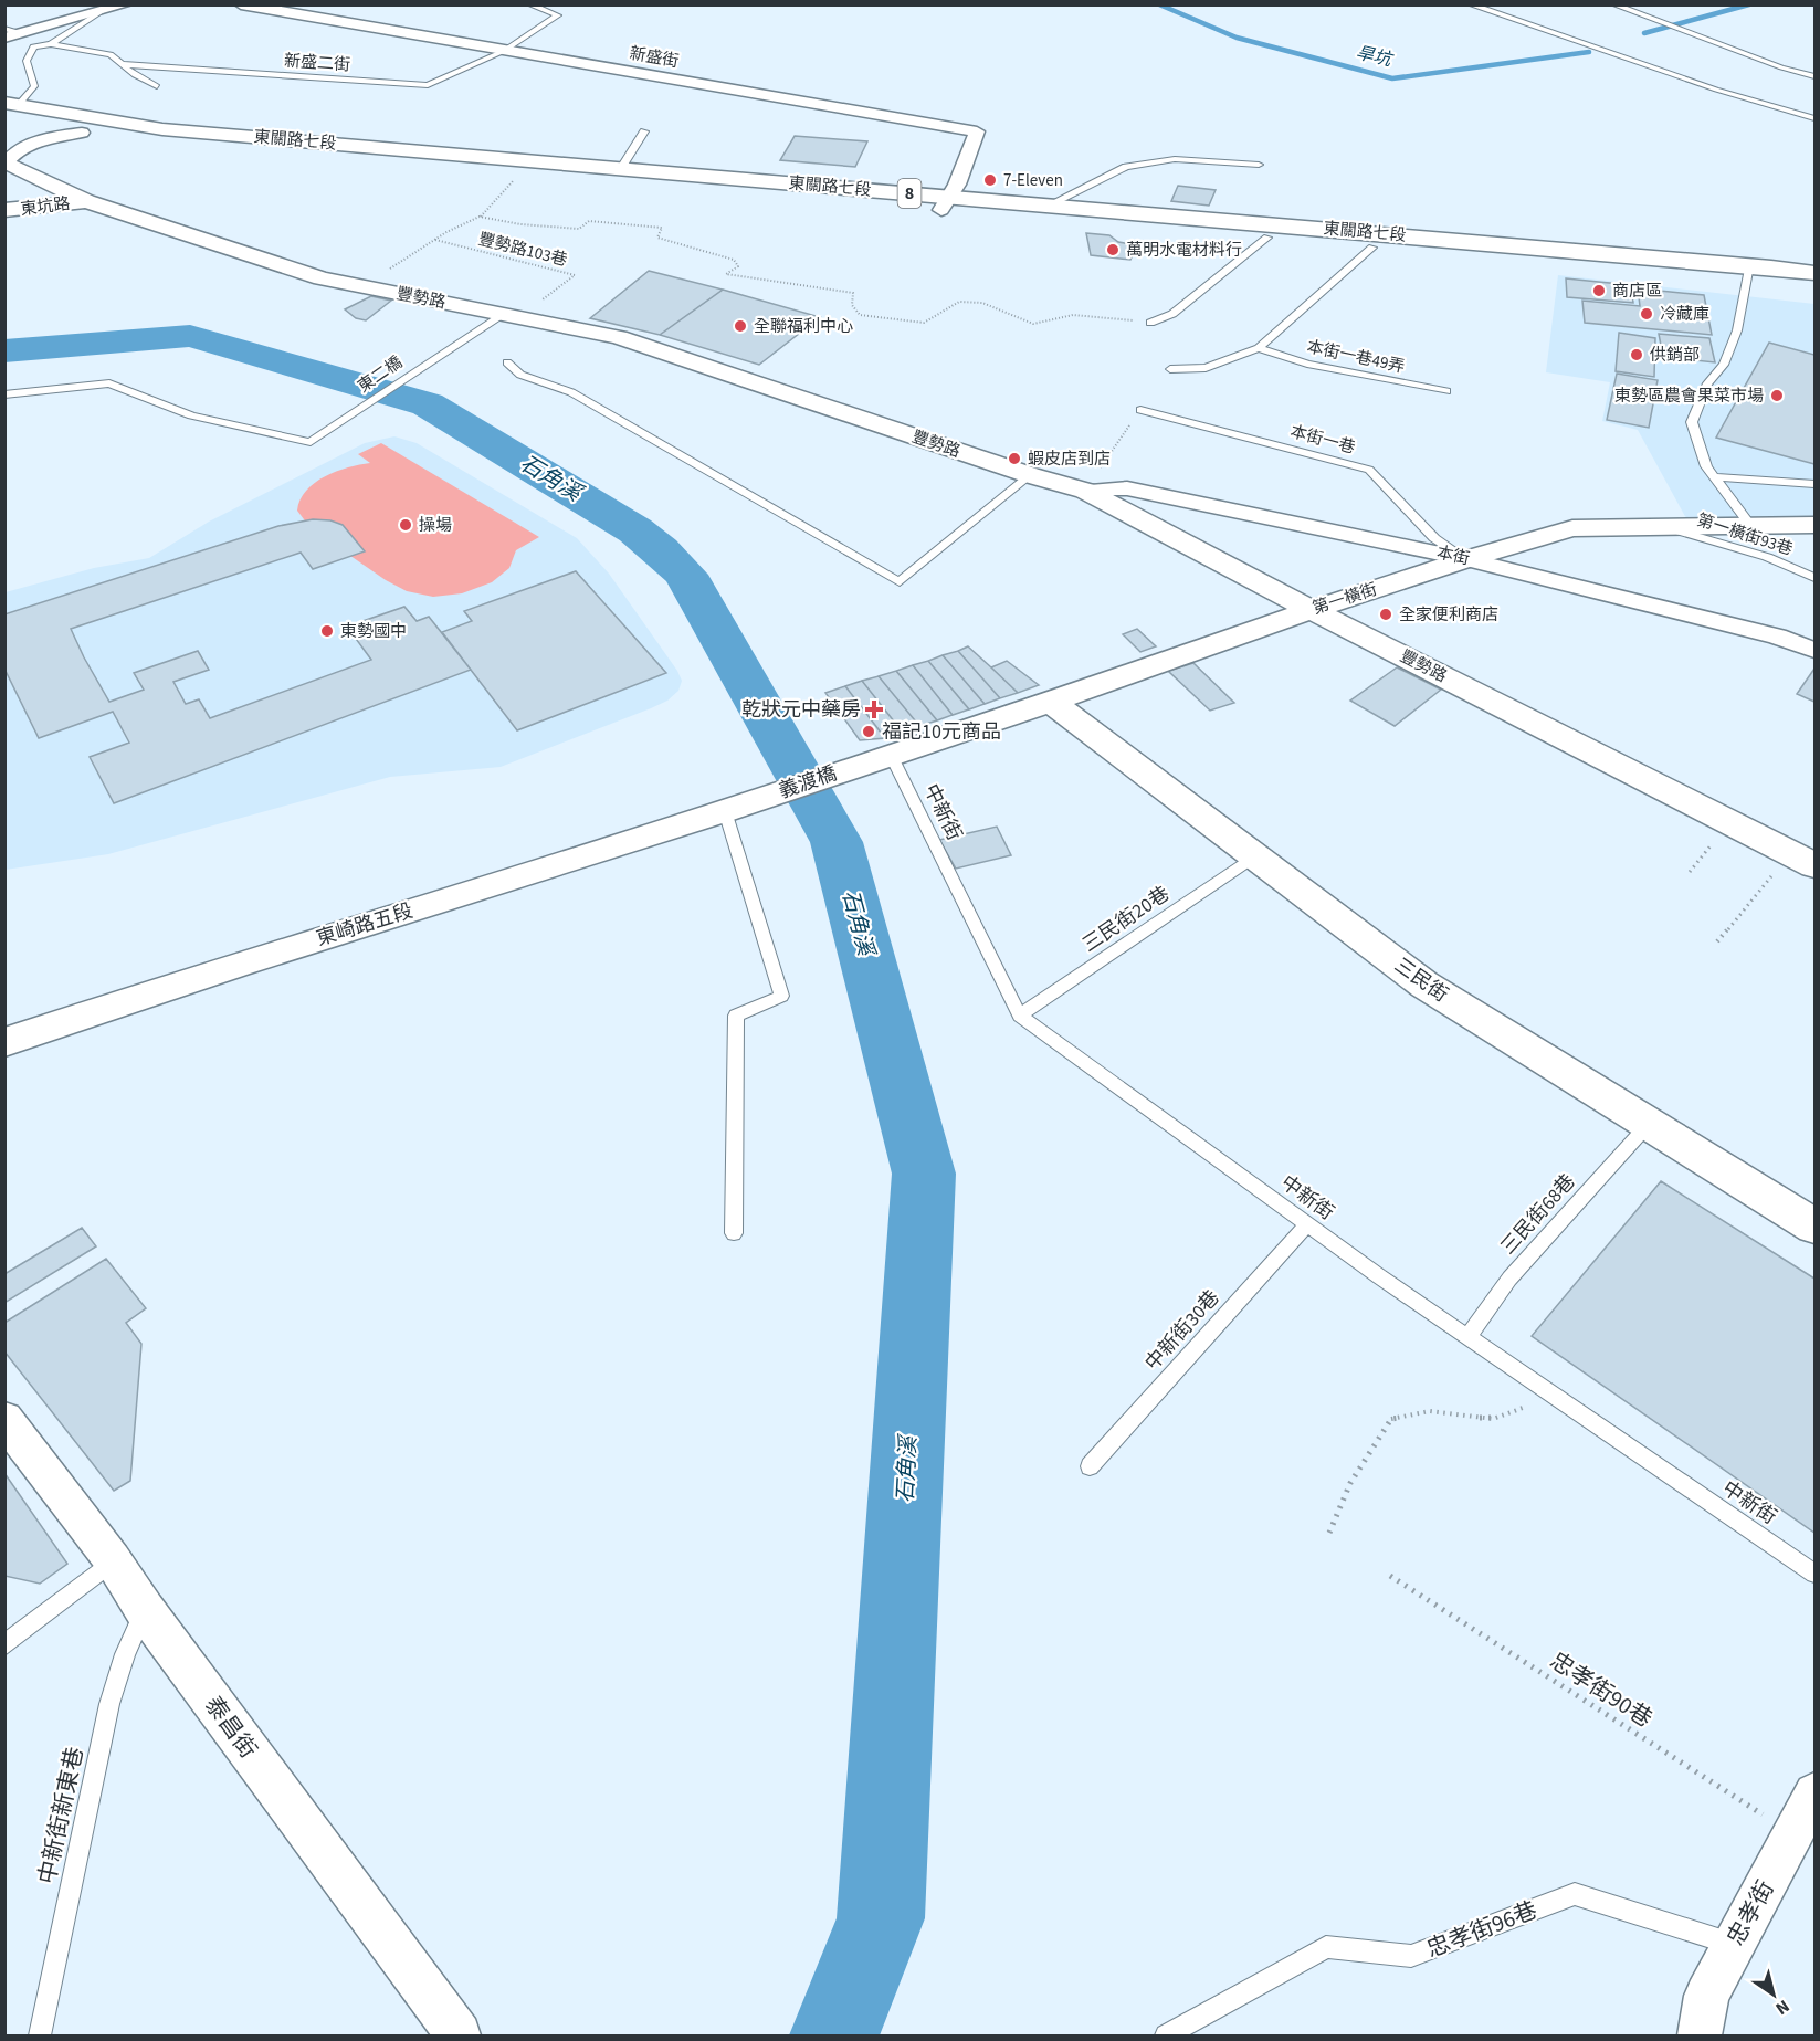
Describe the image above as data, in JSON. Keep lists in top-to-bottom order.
{
  "streets": {
    "street": [
      "新盛街",
      "東關路七段",
      "8",
      "東坑路",
      "豐勢路",
      "本街",
      "第一橫街",
      "義渡橋",
      "東崎路五段",
      "三民街",
      "泰昌街",
      "忠孝街"
    ],
    "lane": [
      "新盛二街",
      "本街一巷49弄",
      "東二橋",
      "本街一巷",
      "第一橫街93巷",
      "中新街",
      "三民街20巷",
      "三民街68巷",
      "中新街30巷",
      "中新街新東巷",
      "忠孝街96巷"
    ],
    "path": ["豐勢路103巷", "忠孝街90巷"]
  },
  "crossings": [
    ["新盛街", "新盛二街"],
    ["新盛街", "東關路七段"],
    ["東坑路", "豐勢路"],
    ["豐勢路103巷", "豐勢路"],
    ["豐勢路103巷", "東二橋"],
    ["豐勢路", "東二橋"],
    ["豐勢路", "本街"],
    ["豐勢路", "第一橫街"],
    ["本街一巷", "本街"],
    ["本街一巷", "第一橫街"],
    ["第一橫街93巷", "第一橫街"],
    ["本街", "第一橫街"],
    ["第一橫街", "義渡橋"],
    ["第一橫街", "中新街"],
    ["第一橫街", "三民街"],
    ["義渡橋", "中新街"],
    ["義渡橋", "東崎路五段"],
    ["中新街", "三民街20巷"],
    ["中新街", "三民街68巷"],
    ["中新街", "中新街30巷"],
    ["三民街20巷", "三民街"],
    ["三民街", "三民街68巷"],
    ["忠孝街90巷", "忠孝街"],
    ["泰昌街", "中新街新東巷"],
    ["忠孝街", "忠孝街96巷"]
  ],
  "water": ["旱坑", "石角溪"],
  "places": {
    "other": [
      "7-Eleven",
      "萬明水電材料行",
      "商店區",
      "冷藏庫",
      "全聯福利中心",
      "供銷部",
      "東勢區農會果菜市場",
      "蝦皮店到店",
      "操場",
      "全家便利商店",
      "東勢國中",
      "福記10元商品"
    ],
    "health": ["乾狀元中藥房"]
  },
  "north": "bottom right"
}
